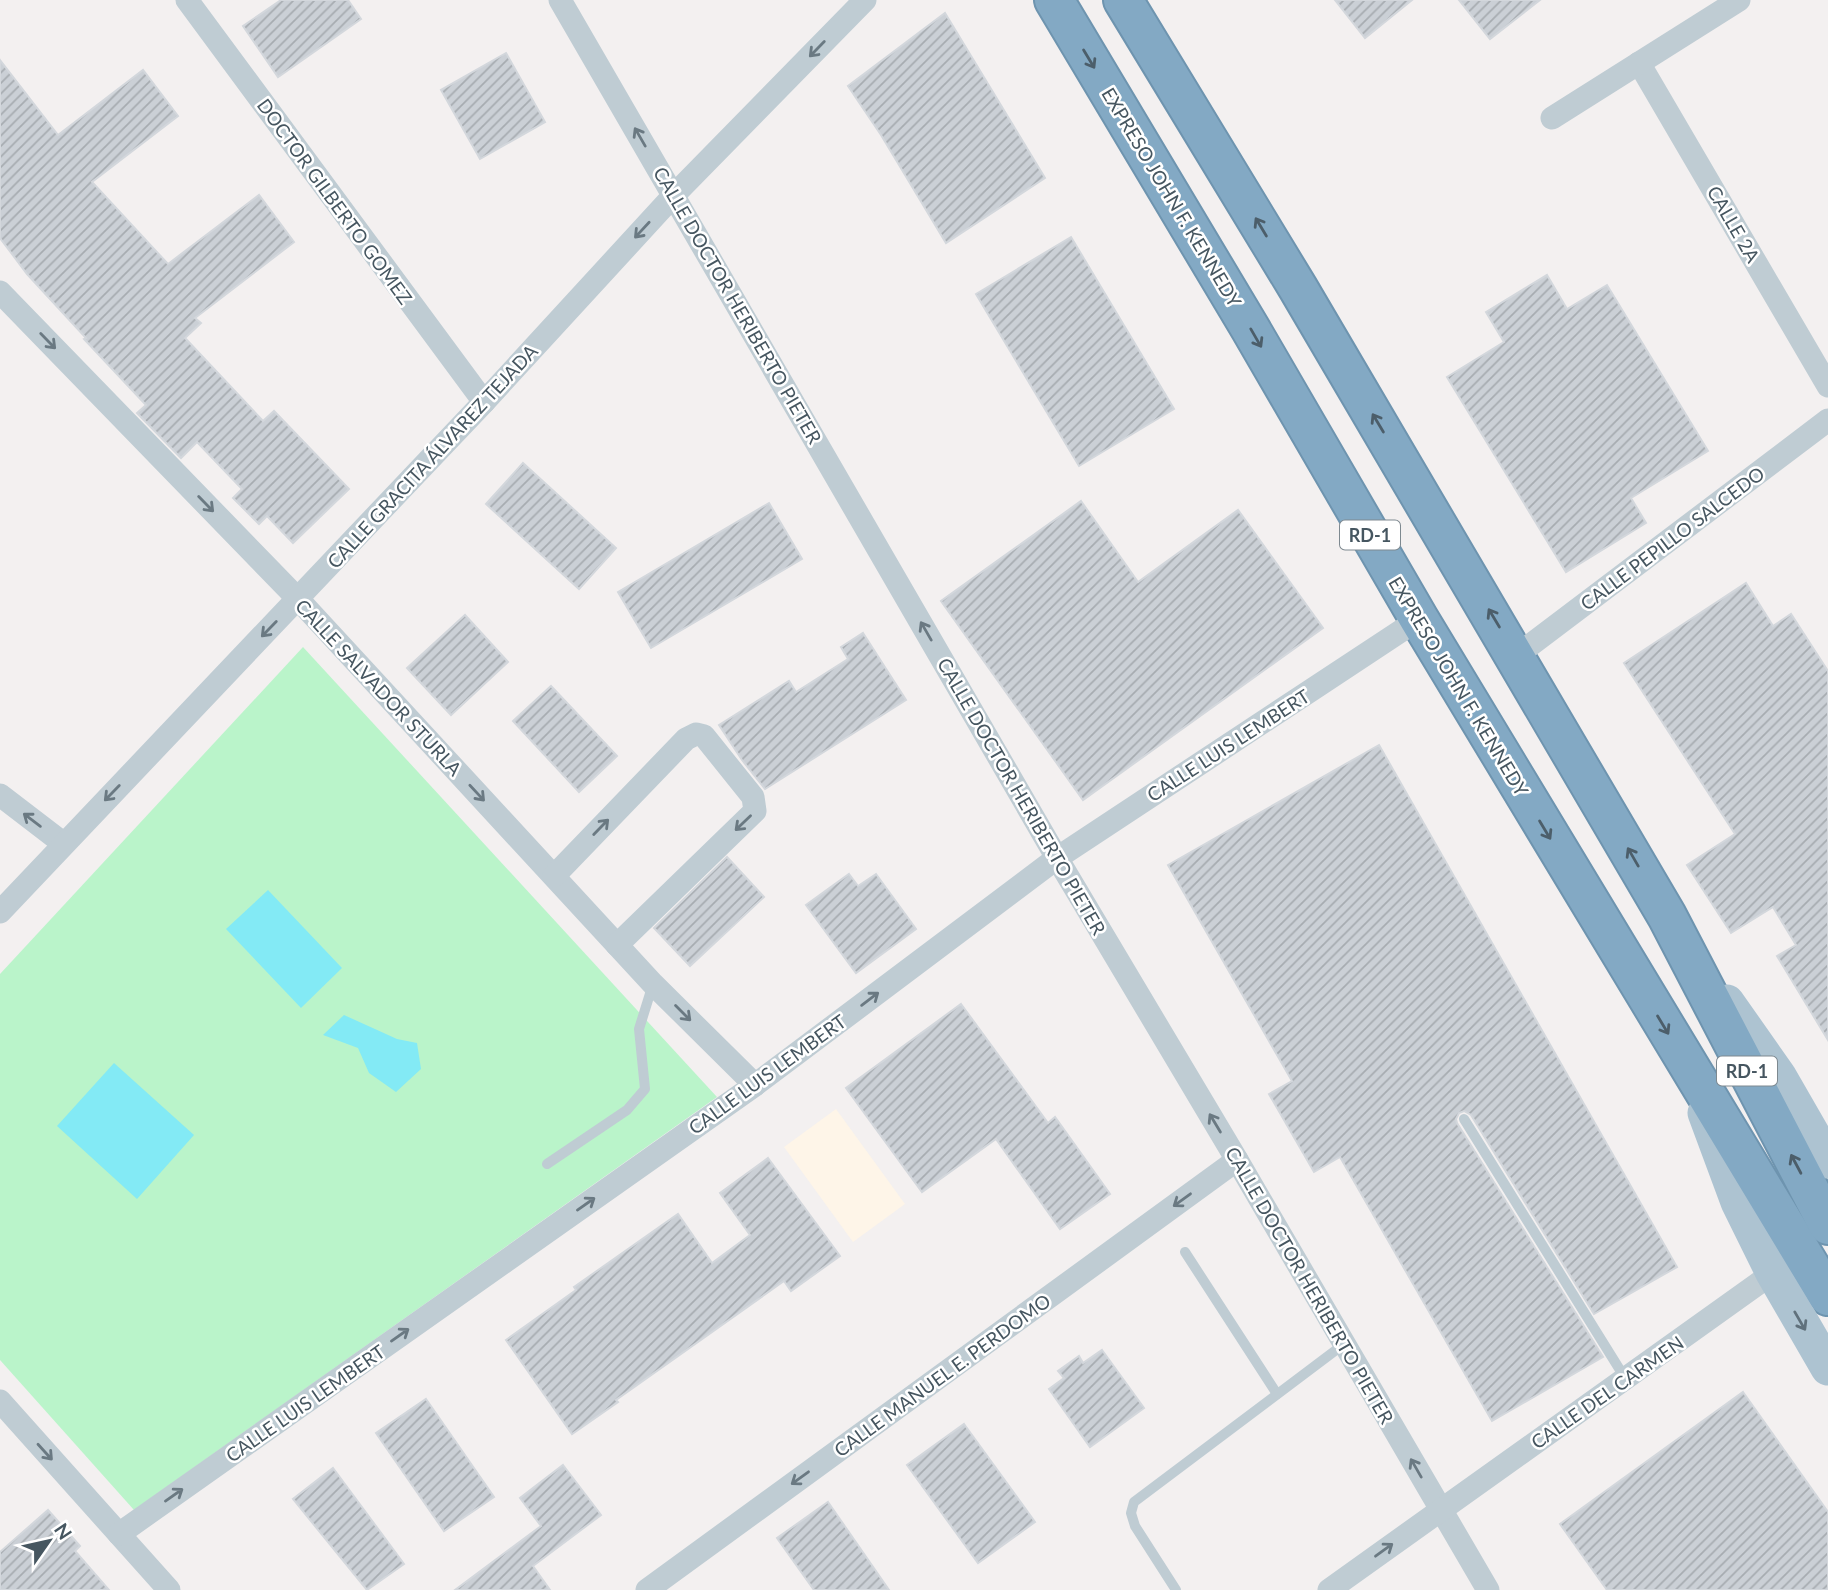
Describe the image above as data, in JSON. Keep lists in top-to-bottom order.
{
  "streets": {
    "highway": ["EXPRESO JOHN F. KENNEDY", "RD-1"],
    "street": [
      "DOCTOR GILBERTO GOMEZ",
      "CALLE 2A",
      "CALLE DOCTOR HERIBERTO PIETER",
      "CALLE GRACITA ÁLVAREZ TEJADA",
      "CALLE PEPILLO SALCEDO",
      "CALLE SALVADOR STURLA",
      "CALLE LUIS LEMBERT",
      "CALLE MANUEL E. PERDOMO",
      "CALLE DEL CARMEN"
    ]
  },
  "crossings": [
    ["EXPRESO JOHN F. KENNEDY", "RD-1"],
    ["EXPRESO JOHN F. KENNEDY", "CALLE LUIS LEMBERT"],
    ["EXPRESO JOHN F. KENNEDY", "CALLE DEL CARMEN"],
    ["DOCTOR GILBERTO GOMEZ", "CALLE GRACITA ÁLVAREZ TEJADA"],
    ["CALLE DOCTOR HERIBERTO PIETER", "CALLE GRACITA ÁLVAREZ TEJADA"],
    ["CALLE DOCTOR HERIBERTO PIETER", "CALLE LUIS LEMBERT"],
    ["CALLE DOCTOR HERIBERTO PIETER", "CALLE MANUEL E. PERDOMO"],
    ["CALLE DOCTOR HERIBERTO PIETER", "CALLE DEL CARMEN"],
    ["CALLE GRACITA ÁLVAREZ TEJADA", "CALLE SALVADOR STURLA"],
    ["RD-1", "CALLE PEPILLO SALCEDO"],
    ["RD-1", "CALLE DEL CARMEN"],
    ["CALLE SALVADOR STURLA", "CALLE LUIS LEMBERT"]
  ],
  "one_way": [
    "CALLE DOCTOR HERIBERTO PIETER",
    "CALLE GRACITA ÁLVAREZ TEJADA",
    "CALLE SALVADOR STURLA",
    "CALLE LUIS LEMBERT",
    "CALLE MANUEL E. PERDOMO"
  ],
  "north": "top right"
}
